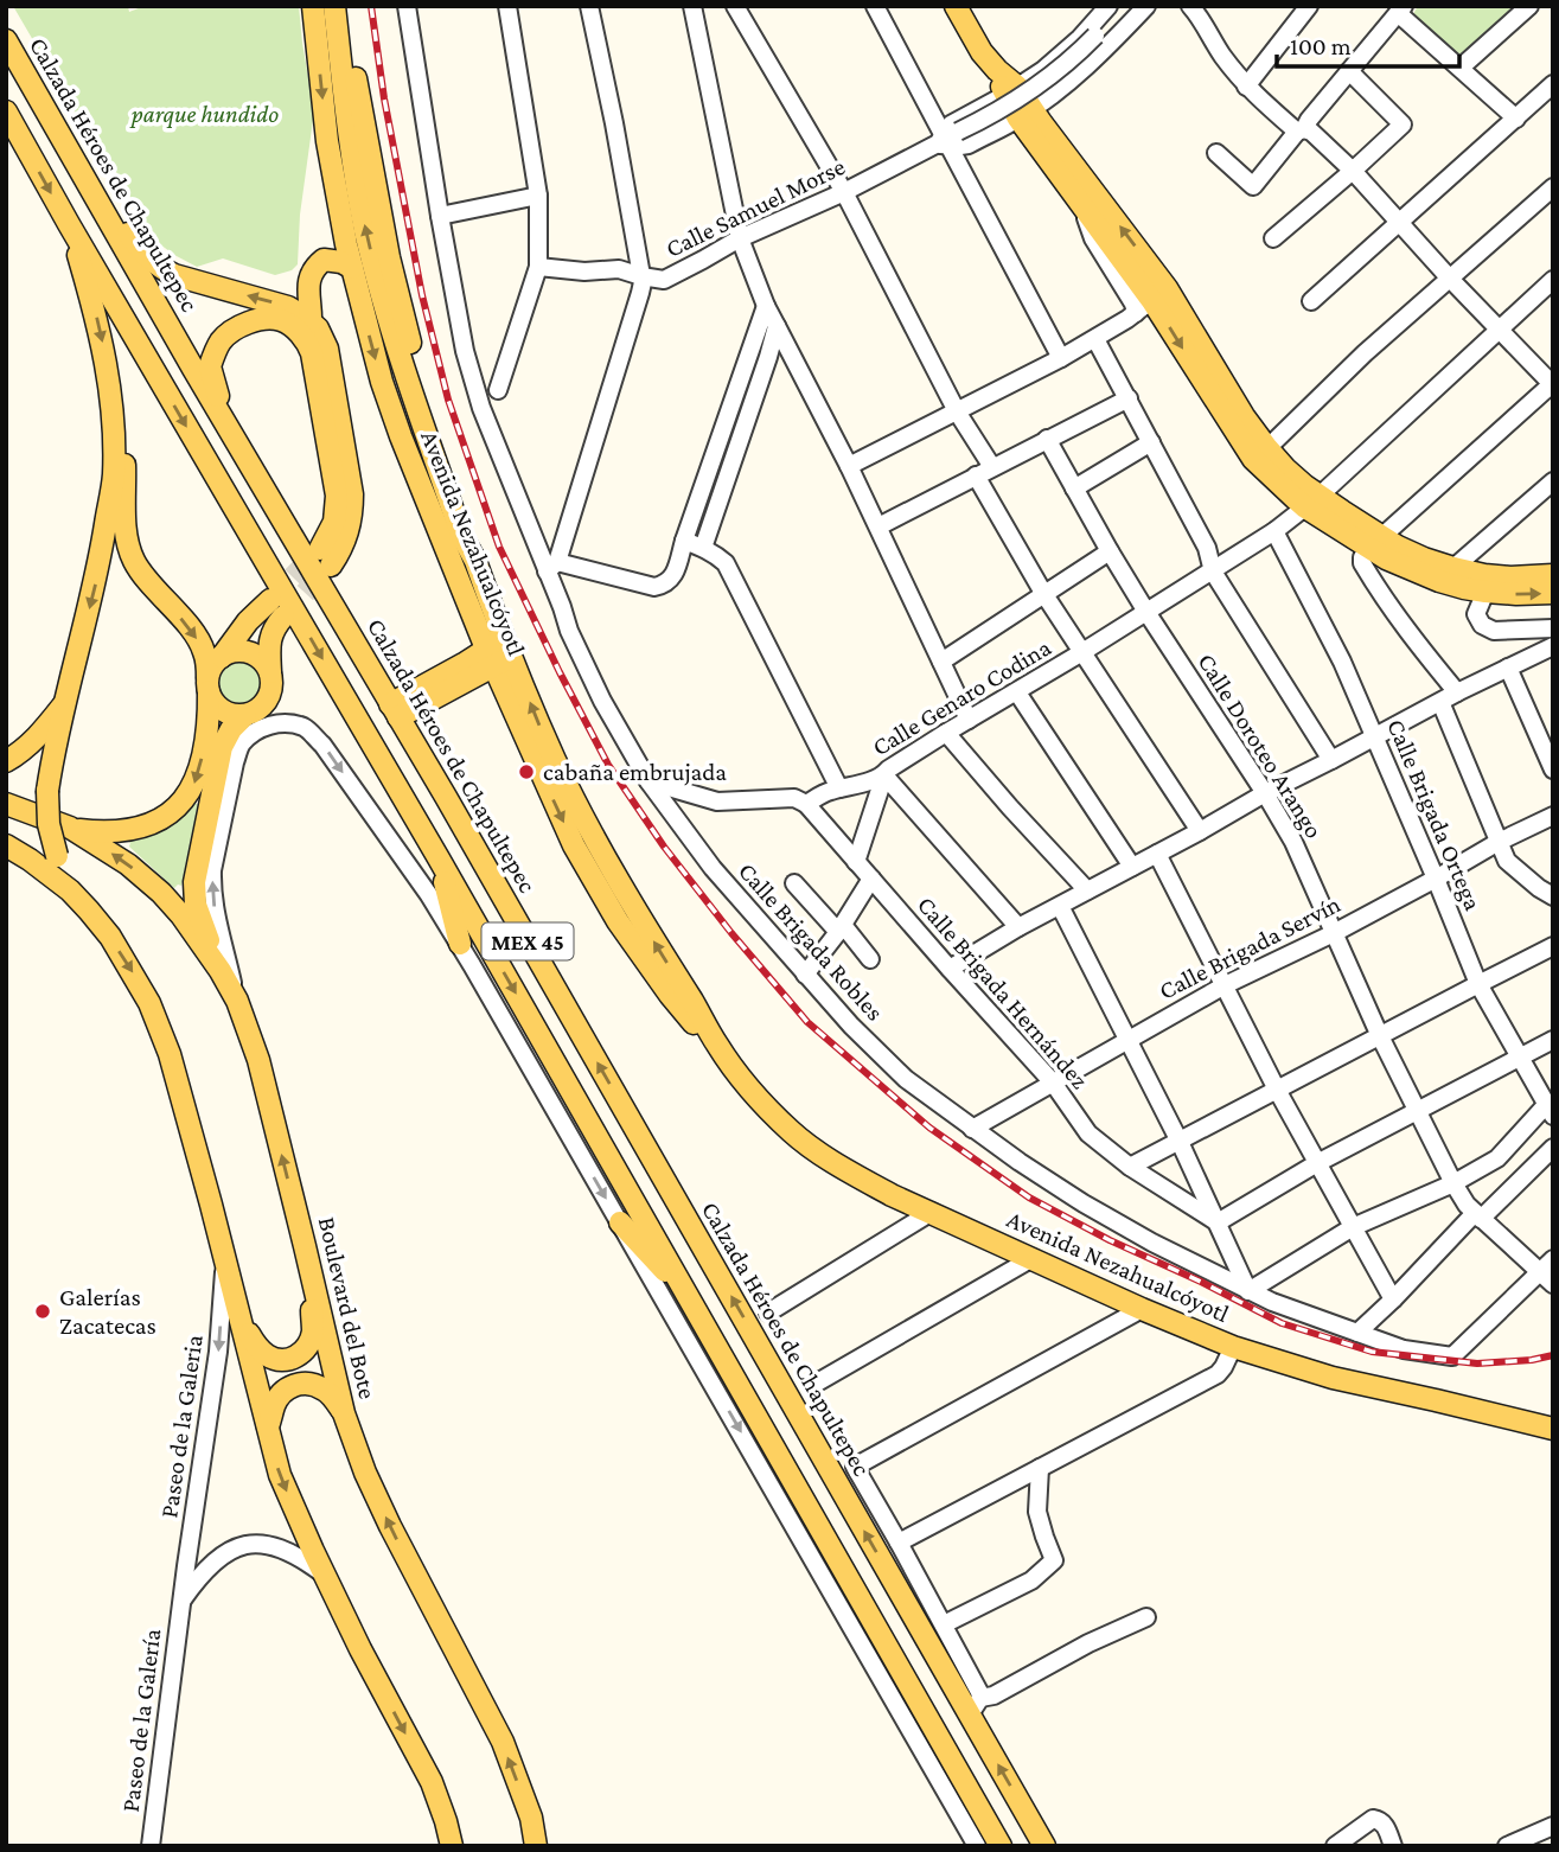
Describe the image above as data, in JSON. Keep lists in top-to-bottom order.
{
  "streets": {
    "main road": [
      "Calzada Héroes de Chapultepec",
      "Avenida Nezahualcóyotl",
      "MEX 45",
      "Boulevard del Bote"
    ],
    "street": [
      "Calle Samuel Morse",
      "Calle Genaro Codina",
      "Calle Doroteo Arango",
      "Calle Brigada Ortega",
      "Calle Brigada Robles",
      "Calle Brigada Servín",
      "Calle Brigada Hernández",
      "Paseo de la Galeria",
      "Paseo de la Galería"
    ]
  },
  "crossings": [
    ["Calle Genaro Codina", "Calle Doroteo Arango"],
    ["Calle Genaro Codina", "Calle Brigada Ortega"],
    ["Calle Genaro Codina", "Calle Brigada Hernández"],
    ["Calle Doroteo Arango", "Calle Brigada Robles"],
    ["Calle Doroteo Arango", "Calle Brigada Servín"],
    ["Calle Brigada Ortega", "Calle Brigada Servín"],
    ["Calle Brigada Robles", "Calle Brigada Servín"],
    ["Calle Brigada Servín", "Calle Brigada Hernández"],
    ["Paseo de la Galeria", "Paseo de la Galería"]
  ],
  "one_way": ["Paseo de la Galeria"],
  "parks": ["parque hundido"],
  "places": ["cabaña embrujada", "Galerías Zacatecas"],
  "scale_bar": "100 m"
}
